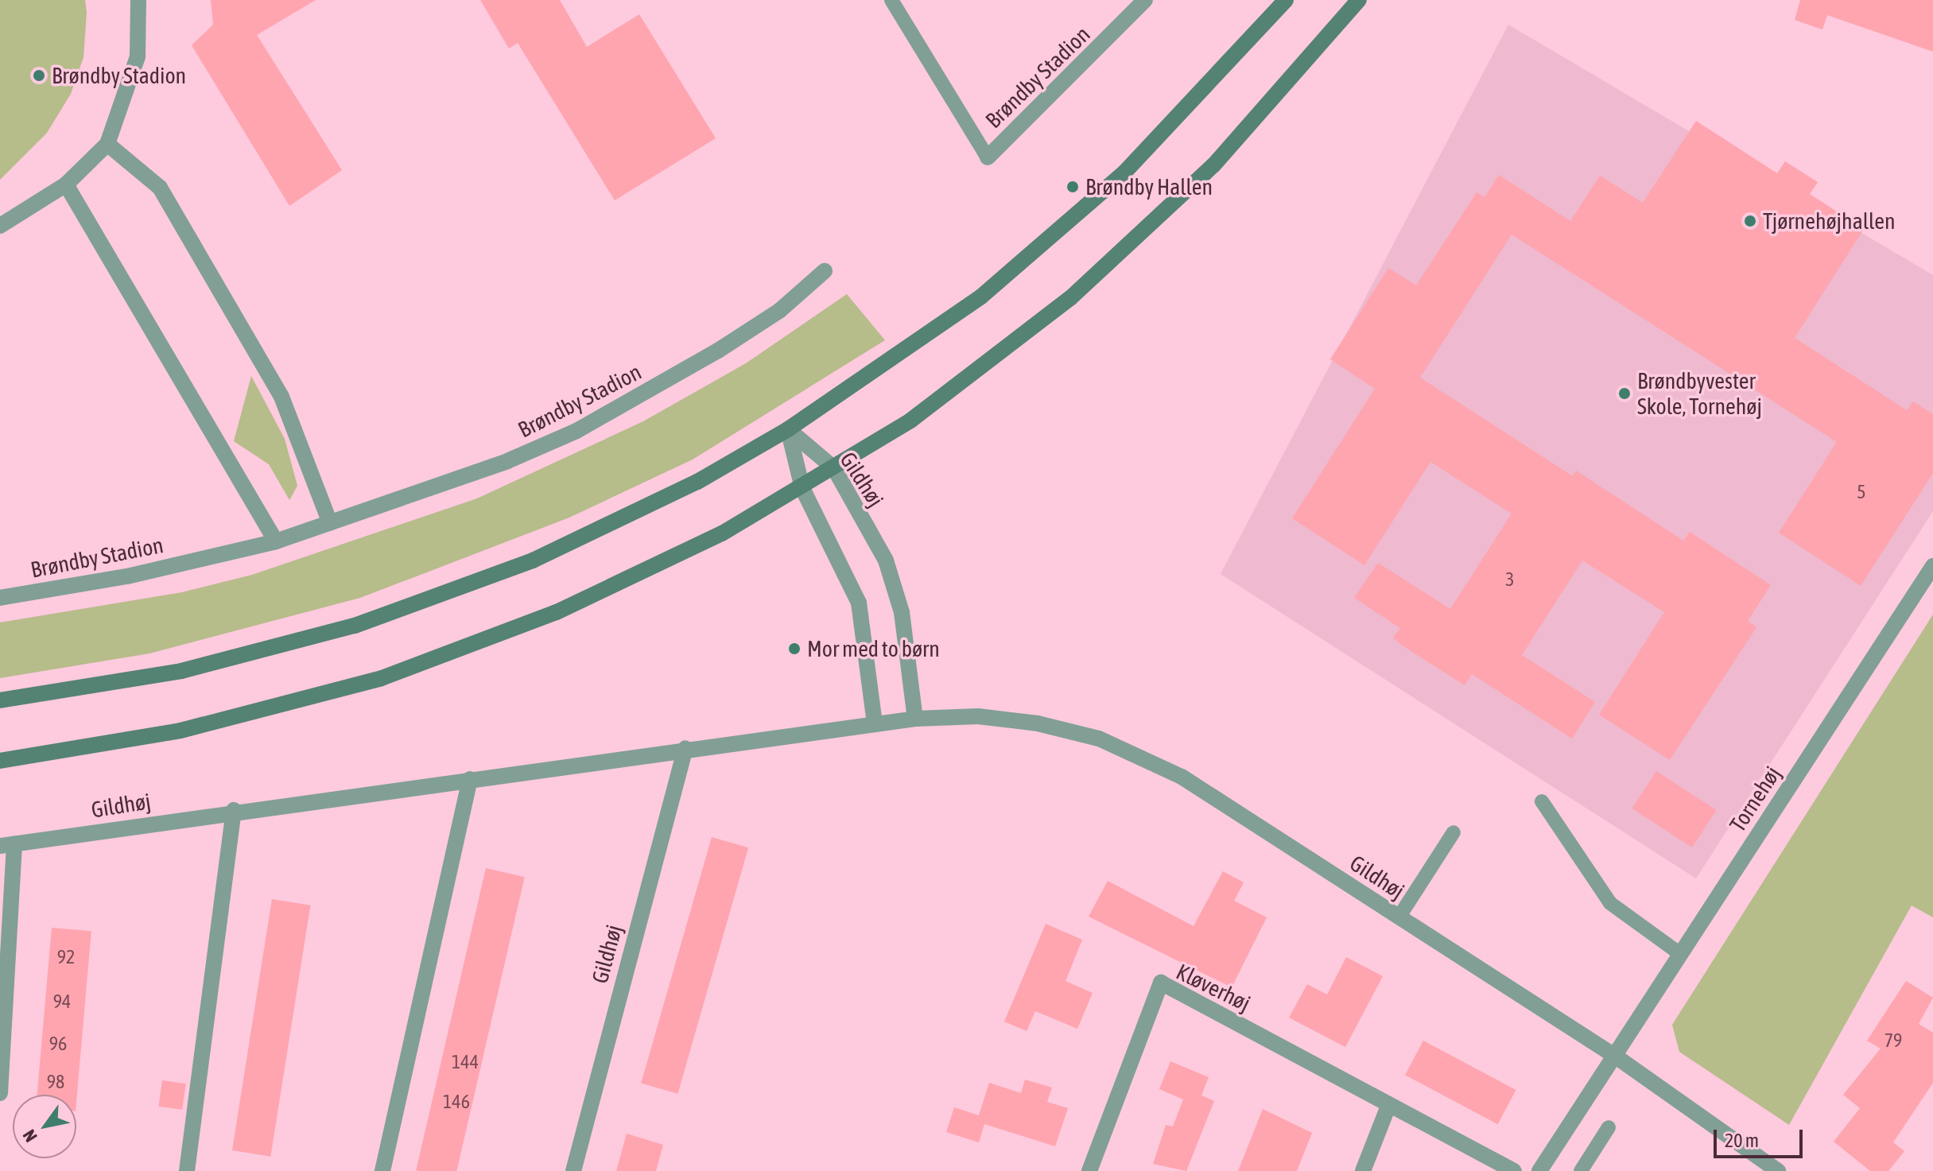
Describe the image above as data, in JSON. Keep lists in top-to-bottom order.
{
  "streets": {
    "street": [
      "Brøndby Stadion",
      "Gildhøj",
      "Tornehøj",
      "Kløverhøj"
    ]
  },
  "crossings": [
    ["Gildhøj", "Tornehøj"]
  ],
  "places": [
    "Brøndby Stadion",
    "Brøndby Hallen",
    "Tjørnehøjhallen",
    "Brøndbyvester Skole, Tornehøj",
    "Mor med to børn"
  ],
  "house_numbers": [
    "5",
    "3",
    "92",
    "94",
    "79",
    "96",
    "144",
    "98",
    "146"
  ],
  "scale_bar": "20 m",
  "north": "bottom left"
}
